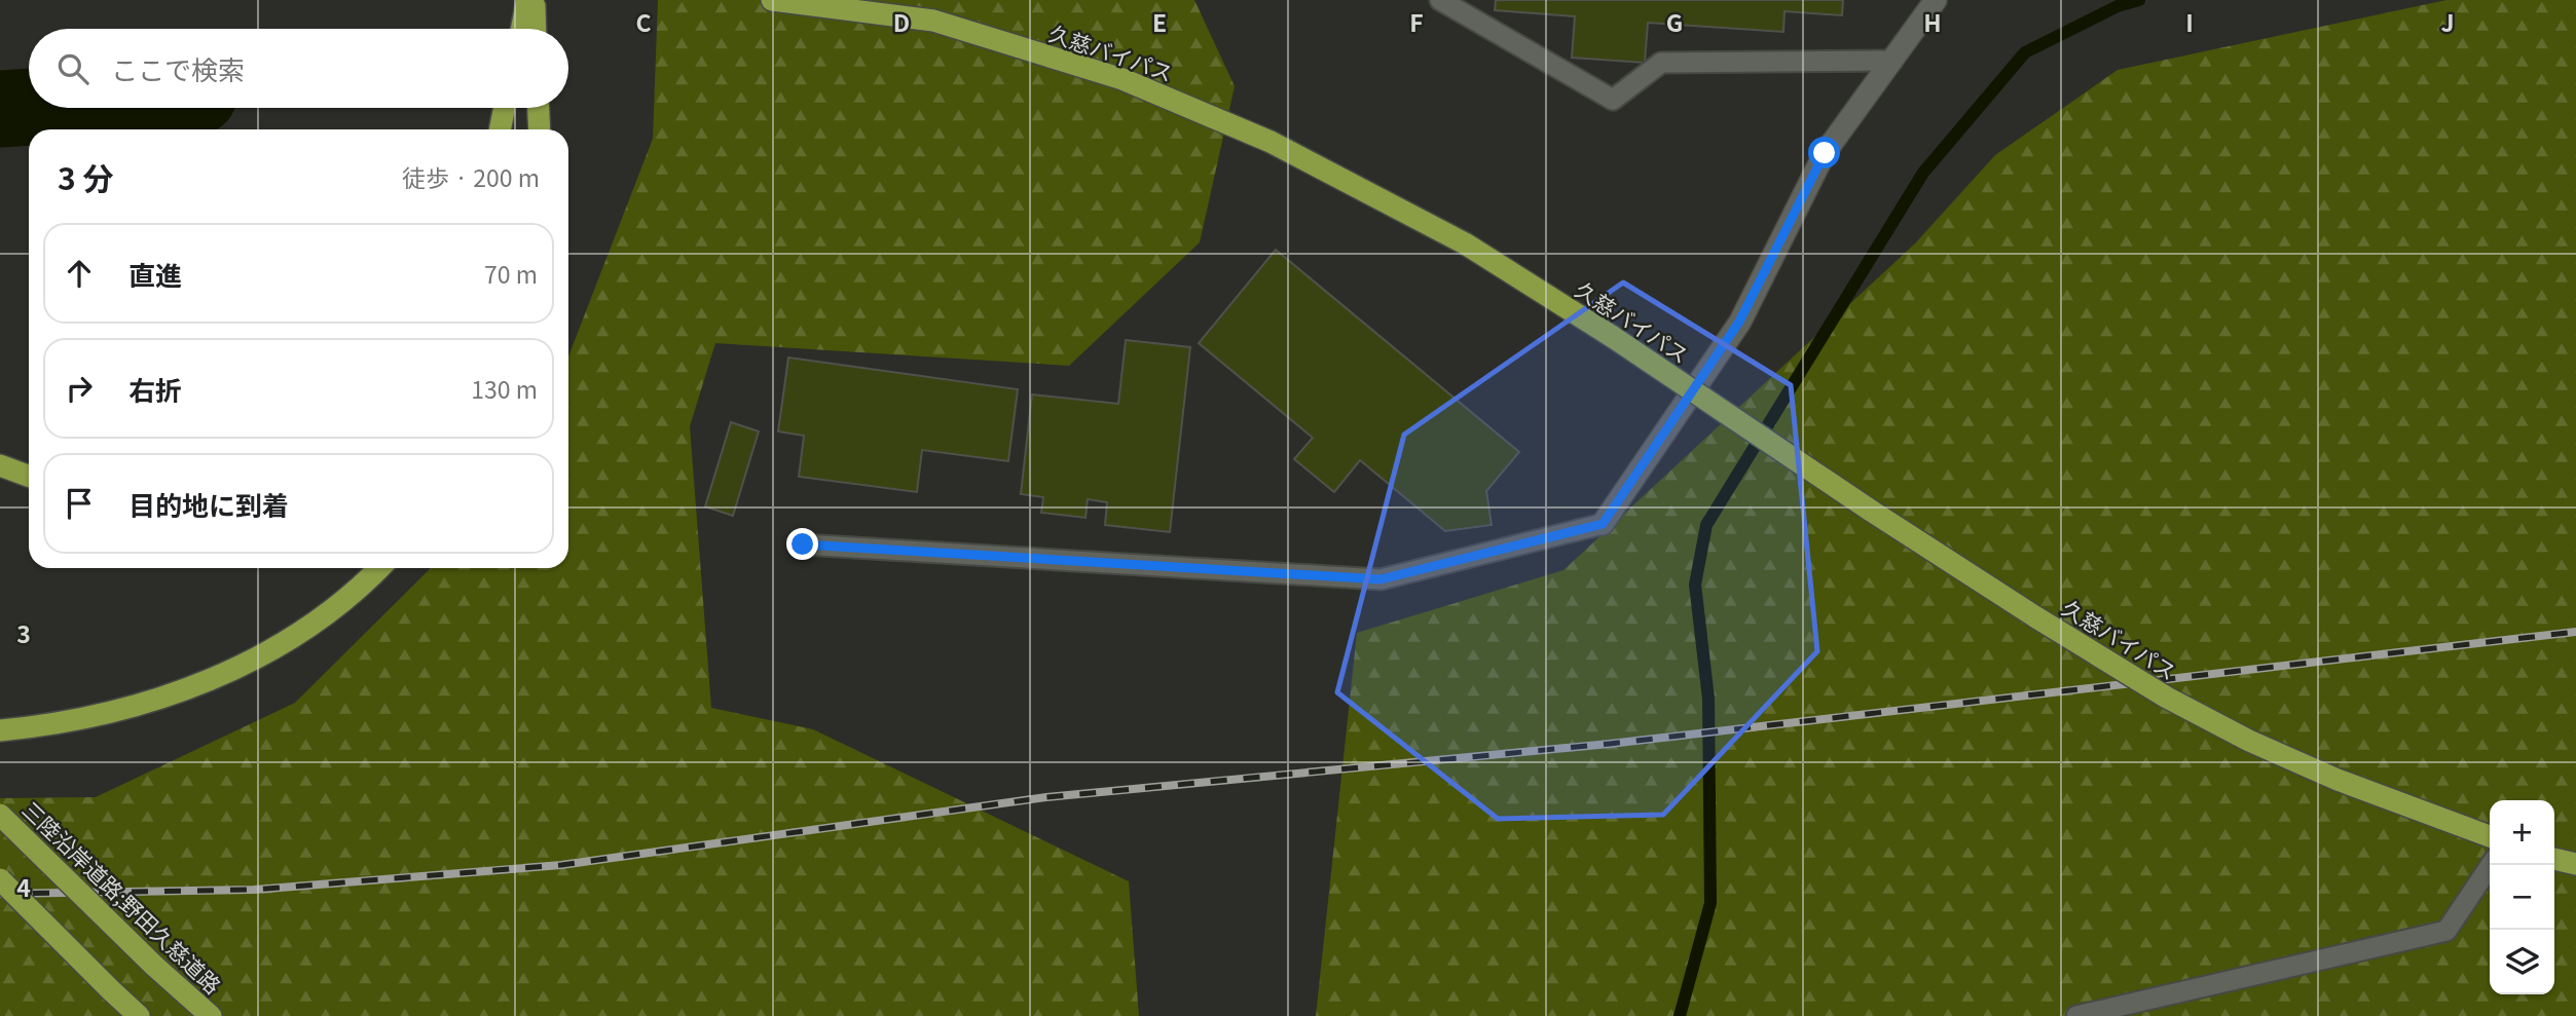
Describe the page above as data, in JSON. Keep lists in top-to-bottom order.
{
  "streets": {
    "highway": ["久慈バイパス", "三陸沿岸道路;野田久慈道路"]
  },
  "page": {
    "search": "ここで検索",
    "heading": ["3 分", "徒歩 · 200 m"],
    "list": [
      ["直進", "70 m"],
      ["右折", "130 m"],
      "目的地に到着"
    ],
    "map_buttons": ["+", "−"]
  },
  "grid": {
    "columns": [
      "C",
      "D",
      "E",
      "F",
      "G",
      "H",
      "I",
      "J"
    ],
    "rows": ["3", "4"]
  }
}
